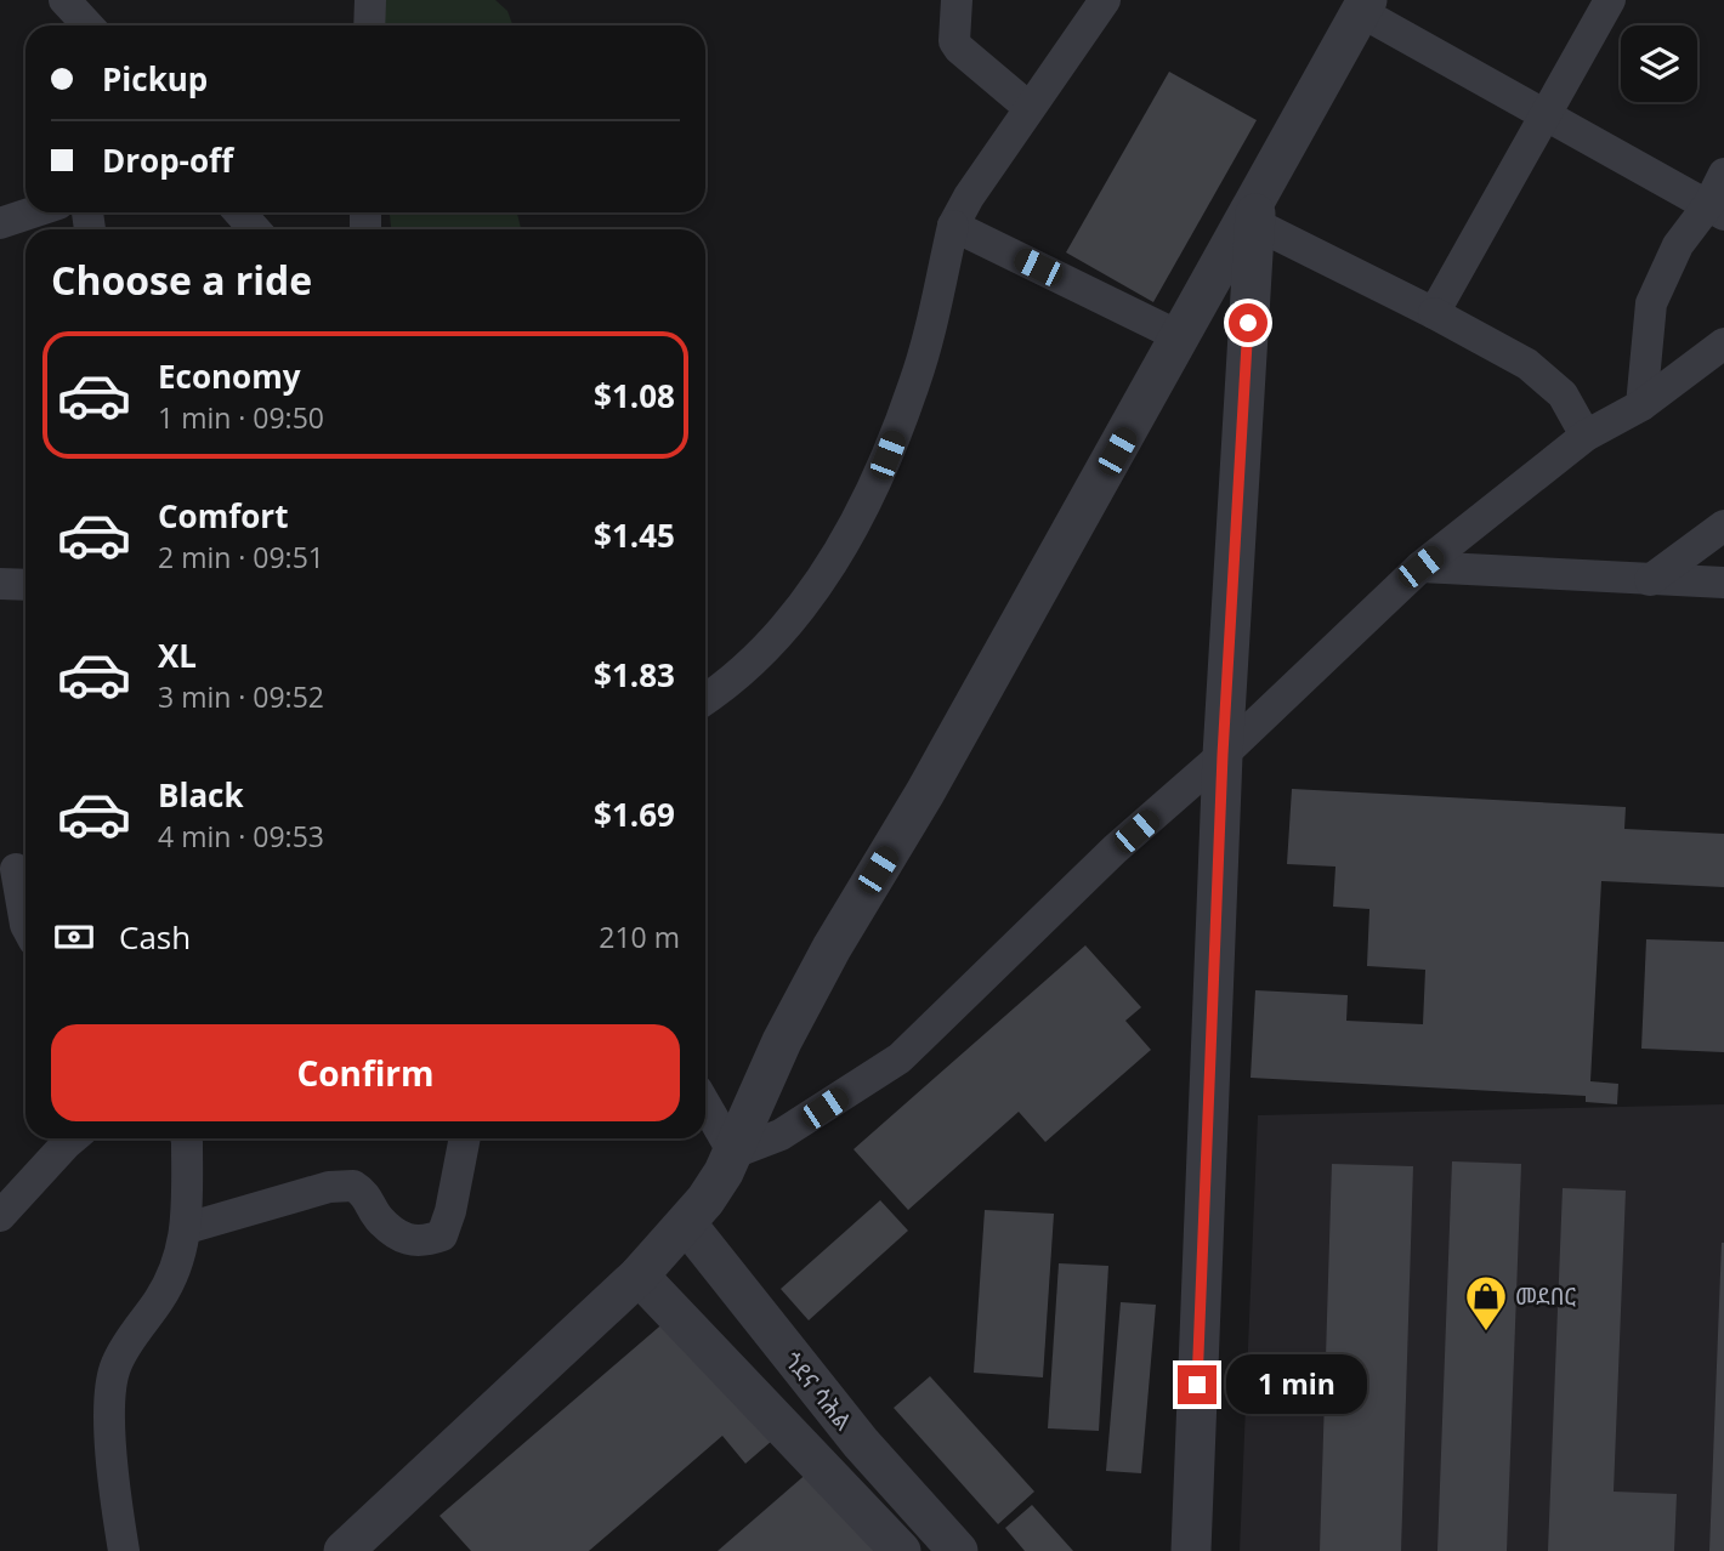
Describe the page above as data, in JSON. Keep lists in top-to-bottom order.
{
  "streets": {
    "street": ["ጎደና ሳሕል"]
  },
  "places": {
    "shop": ["መደበር"]
  },
  "page": {
    "banner": ["Pickup", "Drop-off"],
    "heading": "Choose a ride",
    "list": [
      {
        "name": "Economy",
        "note": "1 min · 09:50",
        "value": "$1.08"
      },
      {
        "name": "Comfort",
        "note": "2 min · 09:51",
        "value": "$1.45"
      },
      {
        "name": "XL",
        "note": "3 min · 09:52",
        "value": "$1.83"
      },
      {
        "name": "Black",
        "note": "4 min · 09:53",
        "value": "$1.69"
      }
    ],
    "pay": ["Cash", "210 m"],
    "buttons": "Confirm",
    "bubble": "1 min"
  }
}
